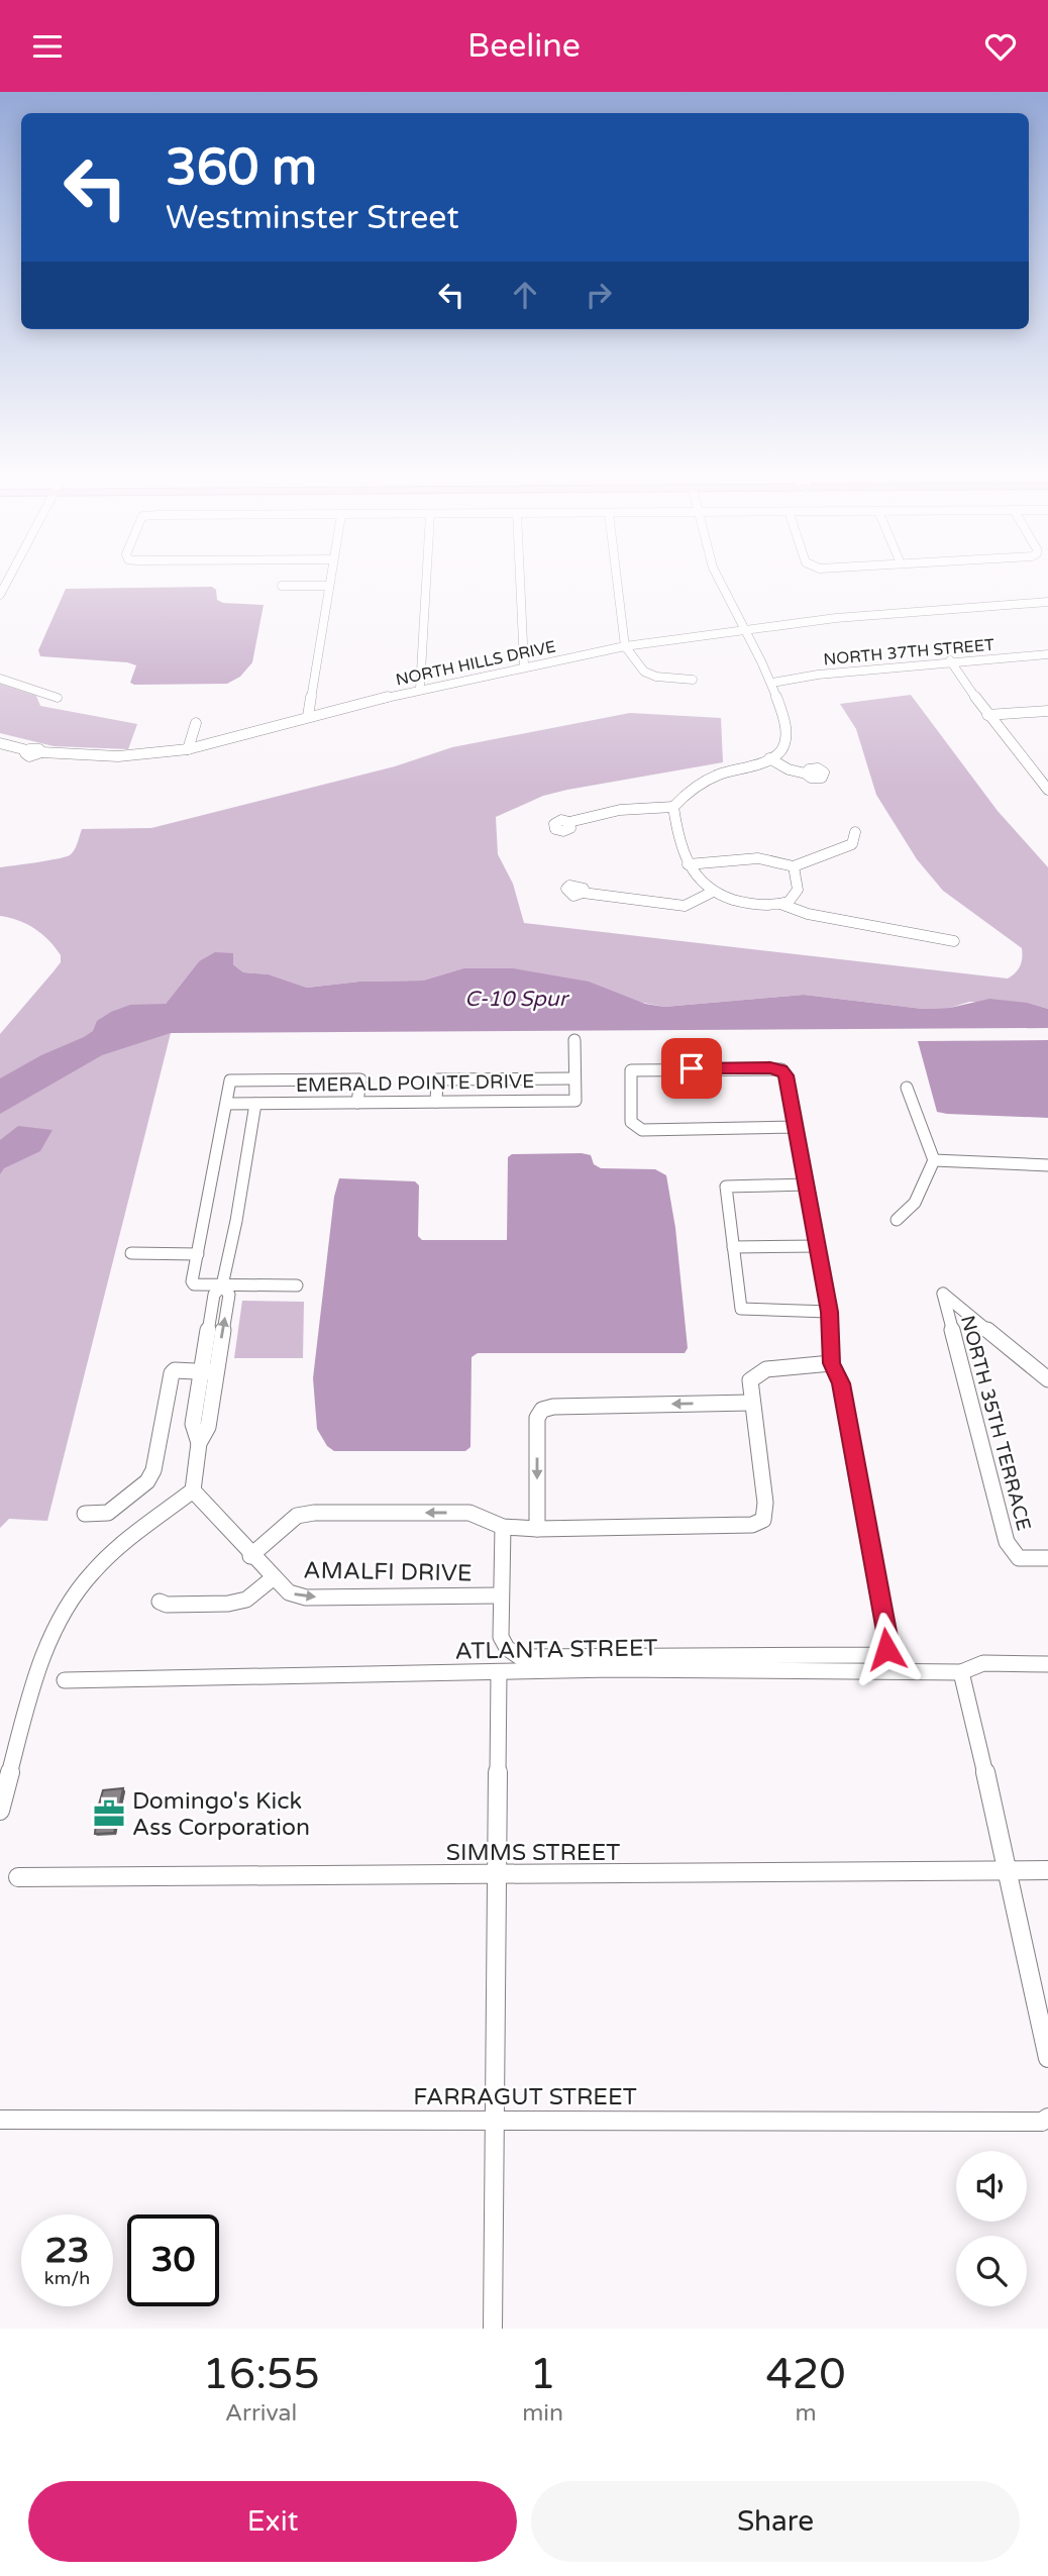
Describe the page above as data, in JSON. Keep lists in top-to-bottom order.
{
  "streets": {
    "street": [
      "NORTH 37TH STREET",
      "NORTH HILLS DRIVE",
      "EMERALD POINTE DRIVE",
      "NORTH 35TH TERRACE",
      "AMALFI DRIVE",
      "ATLANTA STREET",
      "SIMMS STREET",
      "FARRAGUT STREET"
    ]
  },
  "water": ["C-10 Spur"],
  "places": {
    "office": ["Domingo's Kick Ass Corporation"]
  },
  "page": {
    "header": "Beeline",
    "turn": ["360 m", "Westminster Street"],
    "speed": "23 km/h",
    "limit": "30",
    "eta": [
      "16:55",
      "Arrival",
      "1",
      "min",
      "420",
      "m"
    ],
    "buttons": ["Exit", "Share"]
  }
}
